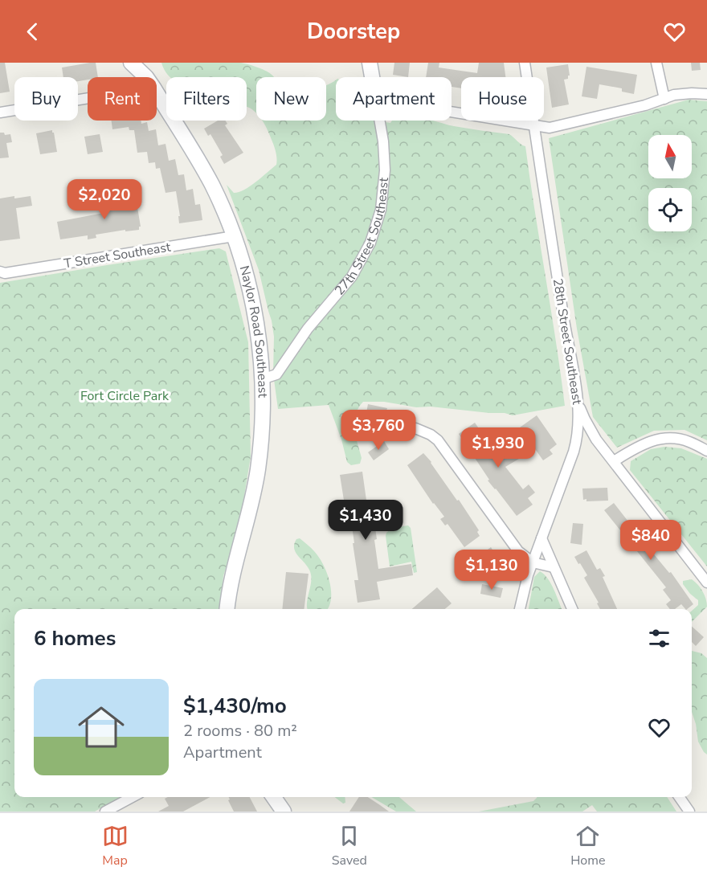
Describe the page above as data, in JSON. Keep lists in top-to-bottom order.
{
  "streets": {
    "street": [
      "27th Street Southeast",
      "T Street Southeast",
      "Naylor Road Southeast",
      "28th Street Southeast"
    ]
  },
  "crossings": [
    ["27th Street Southeast", "Naylor Road Southeast"],
    ["T Street Southeast", "Naylor Road Southeast"]
  ],
  "parks": ["Fort Circle Park"],
  "north": "top",
  "page": {
    "header": "Doorstep",
    "chip": [
      "Buy",
      "Rent",
      "Filters",
      "New",
      "Apartment",
      "House"
    ],
    "price": [
      "$2,020",
      "$3,760",
      "$1,930",
      "$1,430",
      "$840",
      "$1,130"
    ],
    "heading": "6 homes",
    "list": [
      {
        "name": "$1,430/mo",
        "note": "2 rooms · 80 m² · Apartment"
      }
    ],
    "tabs": ["Map", "Saved", "Home"]
  }
}
